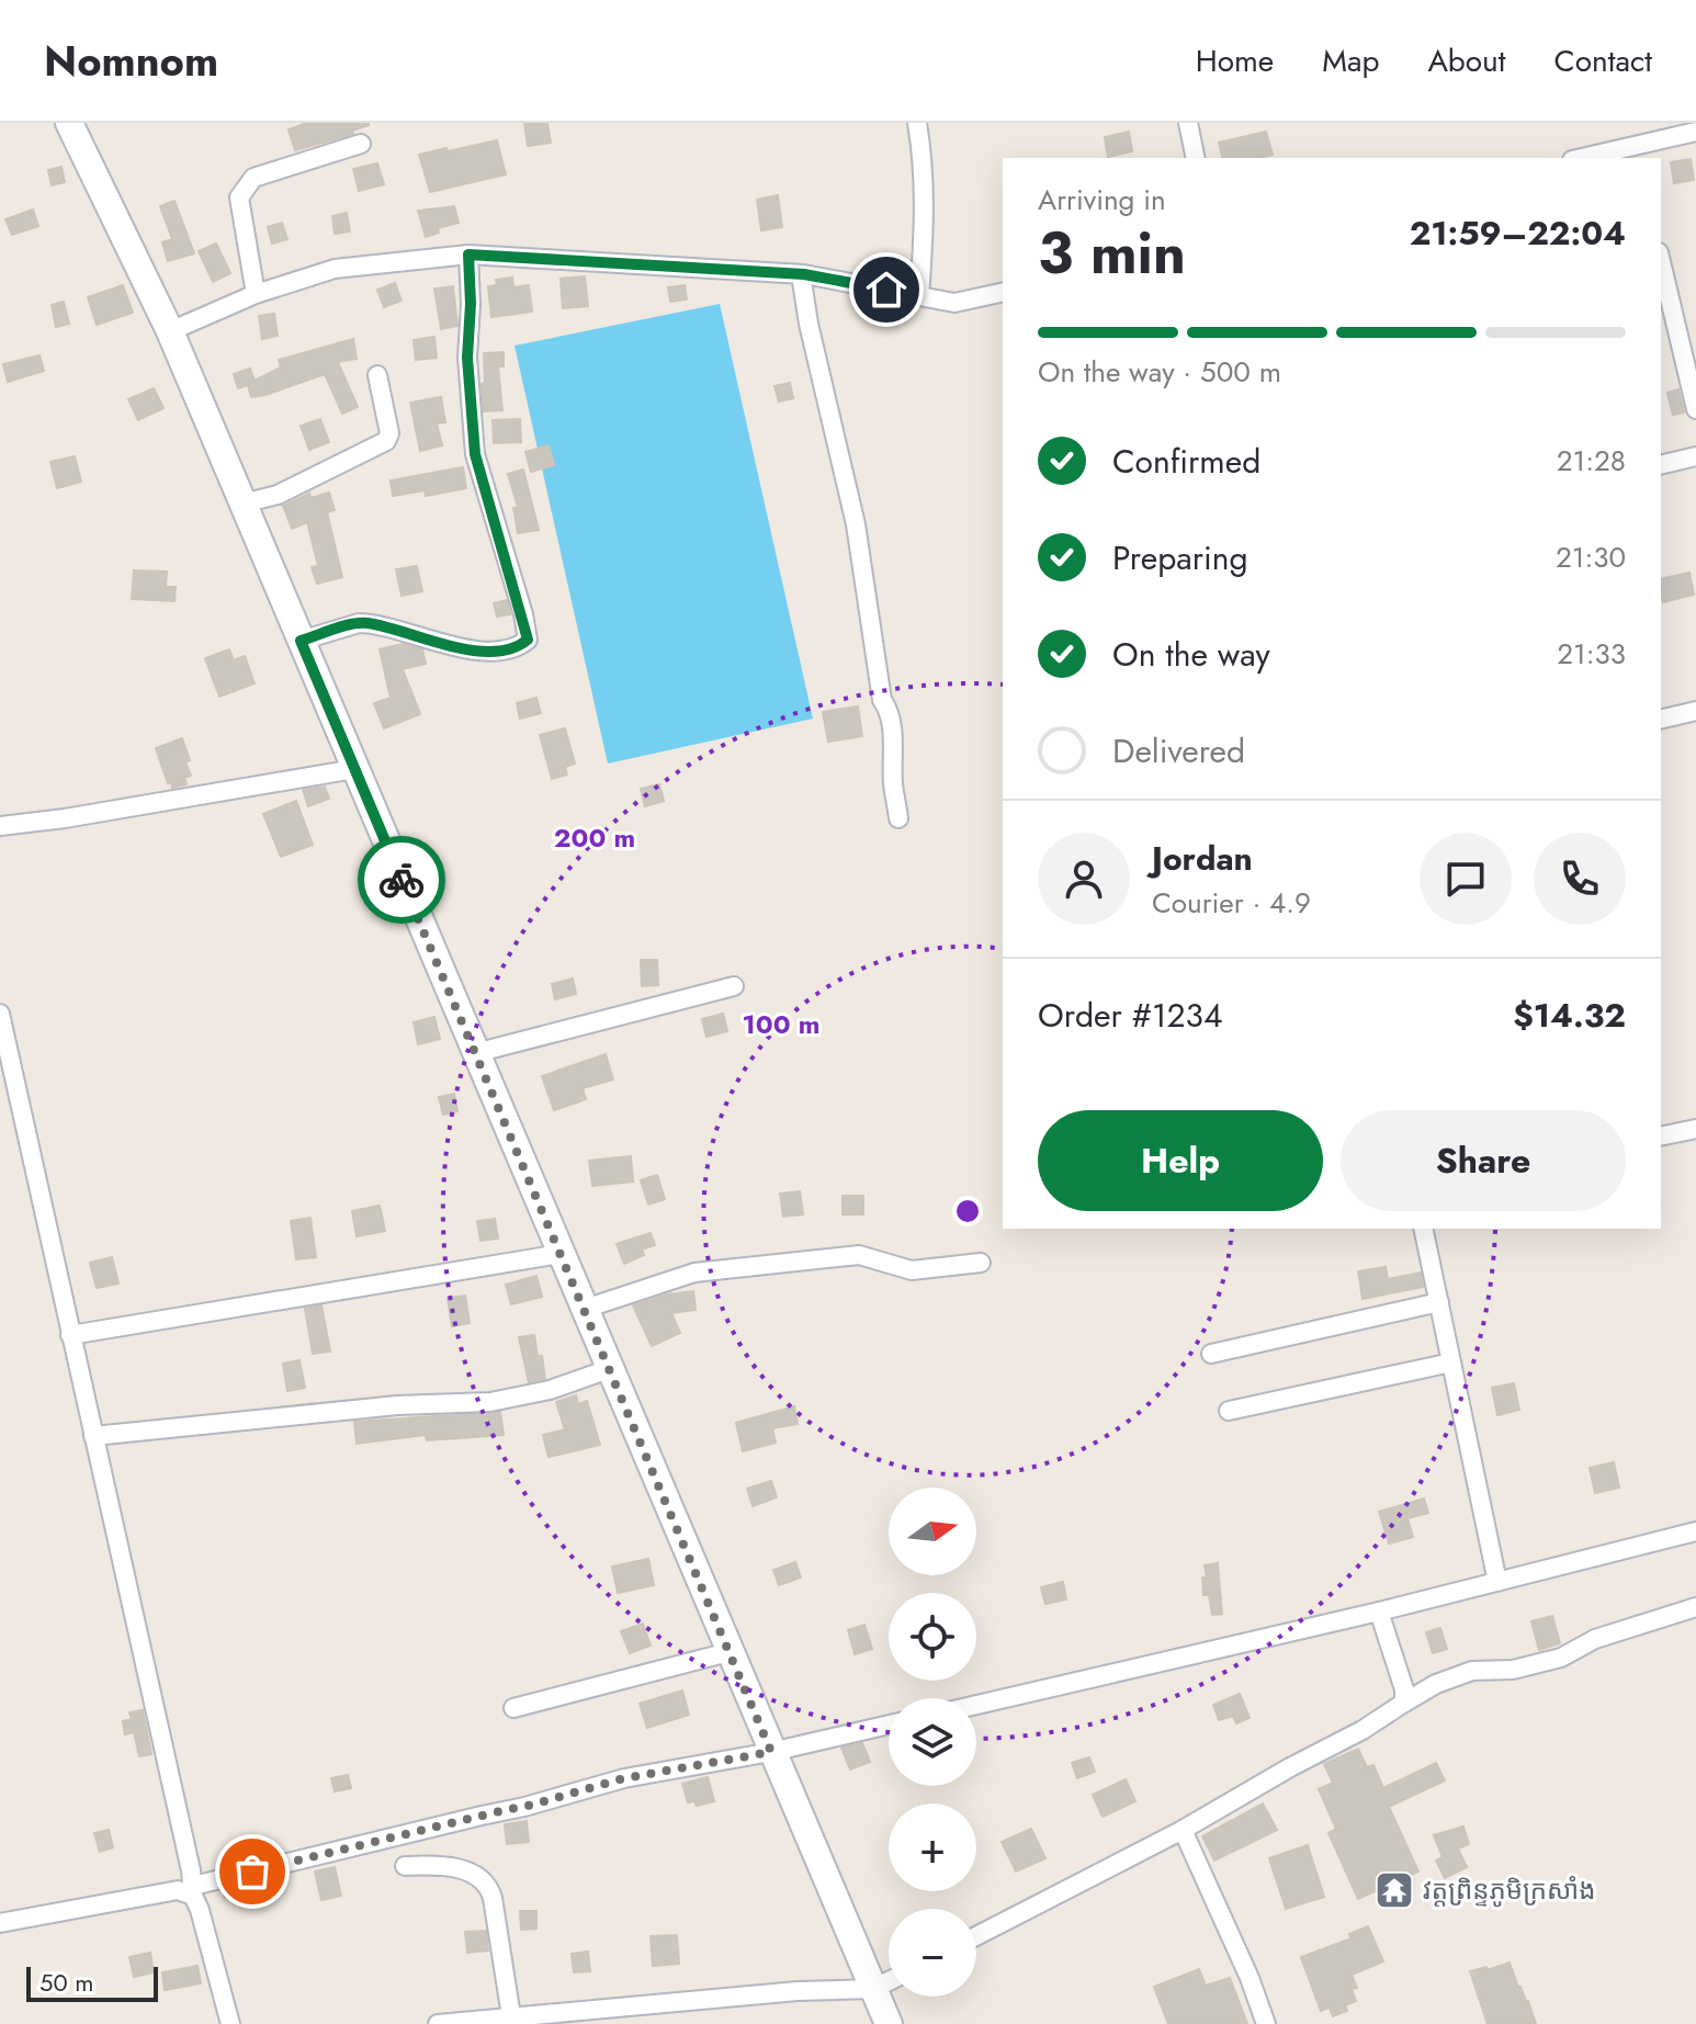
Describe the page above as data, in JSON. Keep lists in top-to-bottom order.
{
  "places": {
    "temple": ["វត្តព្រិន្ទភូមិក្រសាំង"]
  },
  "scale_bar": "50 m",
  "north": "right",
  "page": {
    "header": "Nomnom",
    "nav": [
      "Home",
      "Map",
      "About",
      "Contact"
    ],
    "heading": ["3 min", "Arriving in", "21:59–22:04"],
    "panel": [
      "Jordan",
      "Courier · 4.9",
      "Order #1234",
      "$14.32"
    ],
    "bar": "On the way · 500 m",
    "list": [
      ["Confirmed", "21:28"],
      ["Preparing", "21:30"],
      ["On the way", "21:33"],
      "Delivered"
    ],
    "buttons": ["Help", "Share"],
    "map_buttons": ["+", "−"],
    "scale": "50 m"
  },
  "rings": ["200 m", "100 m"]
}
